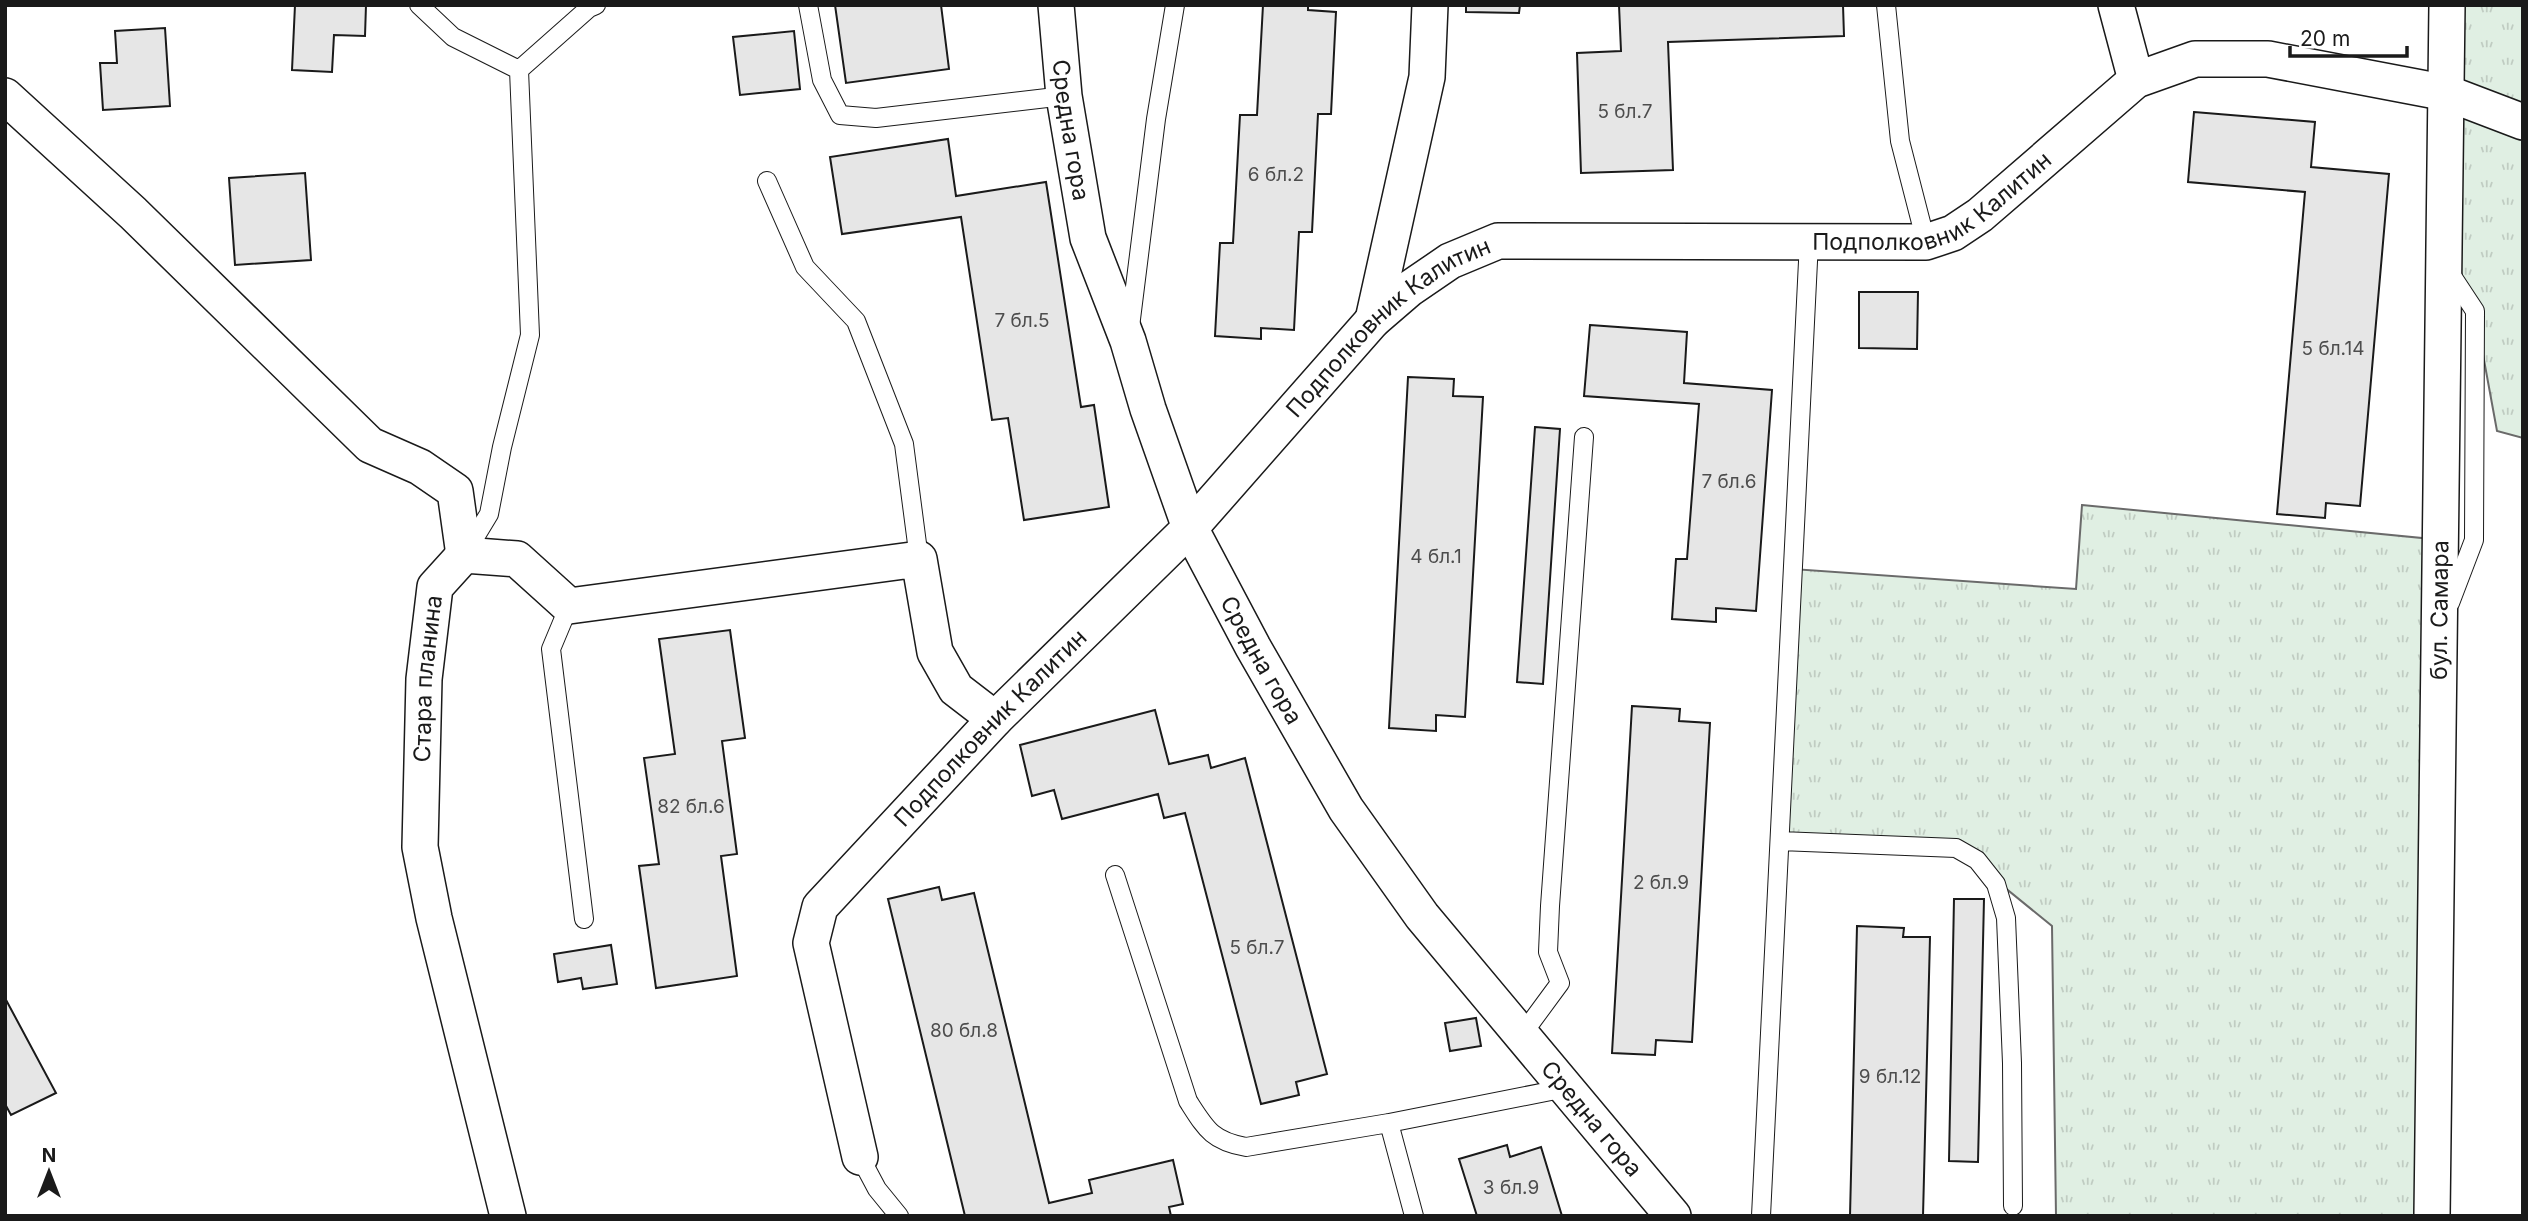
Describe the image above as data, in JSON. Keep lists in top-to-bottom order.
{
  "streets": {
    "street": [
      "Средна гора",
      "Подполковник Калитин",
      "бул. Самара",
      "Стара планина"
    ]
  },
  "crossings": [
    ["Средна гора", "Подполковник Калитин"],
    ["Подполковник Калитин", "бул. Самара"]
  ],
  "house_numbers": [
    "5 бл.7",
    "6 бл.2",
    "7 бл.5",
    "5 бл.14",
    "7 бл.6",
    "4 бл.1",
    "82 бл.6",
    "2 бл.9",
    "5 бл.7",
    "80 бл.8",
    "9 бл.12",
    "3 бл.9"
  ],
  "scale_bar": "20 m",
  "north": "top"
}
